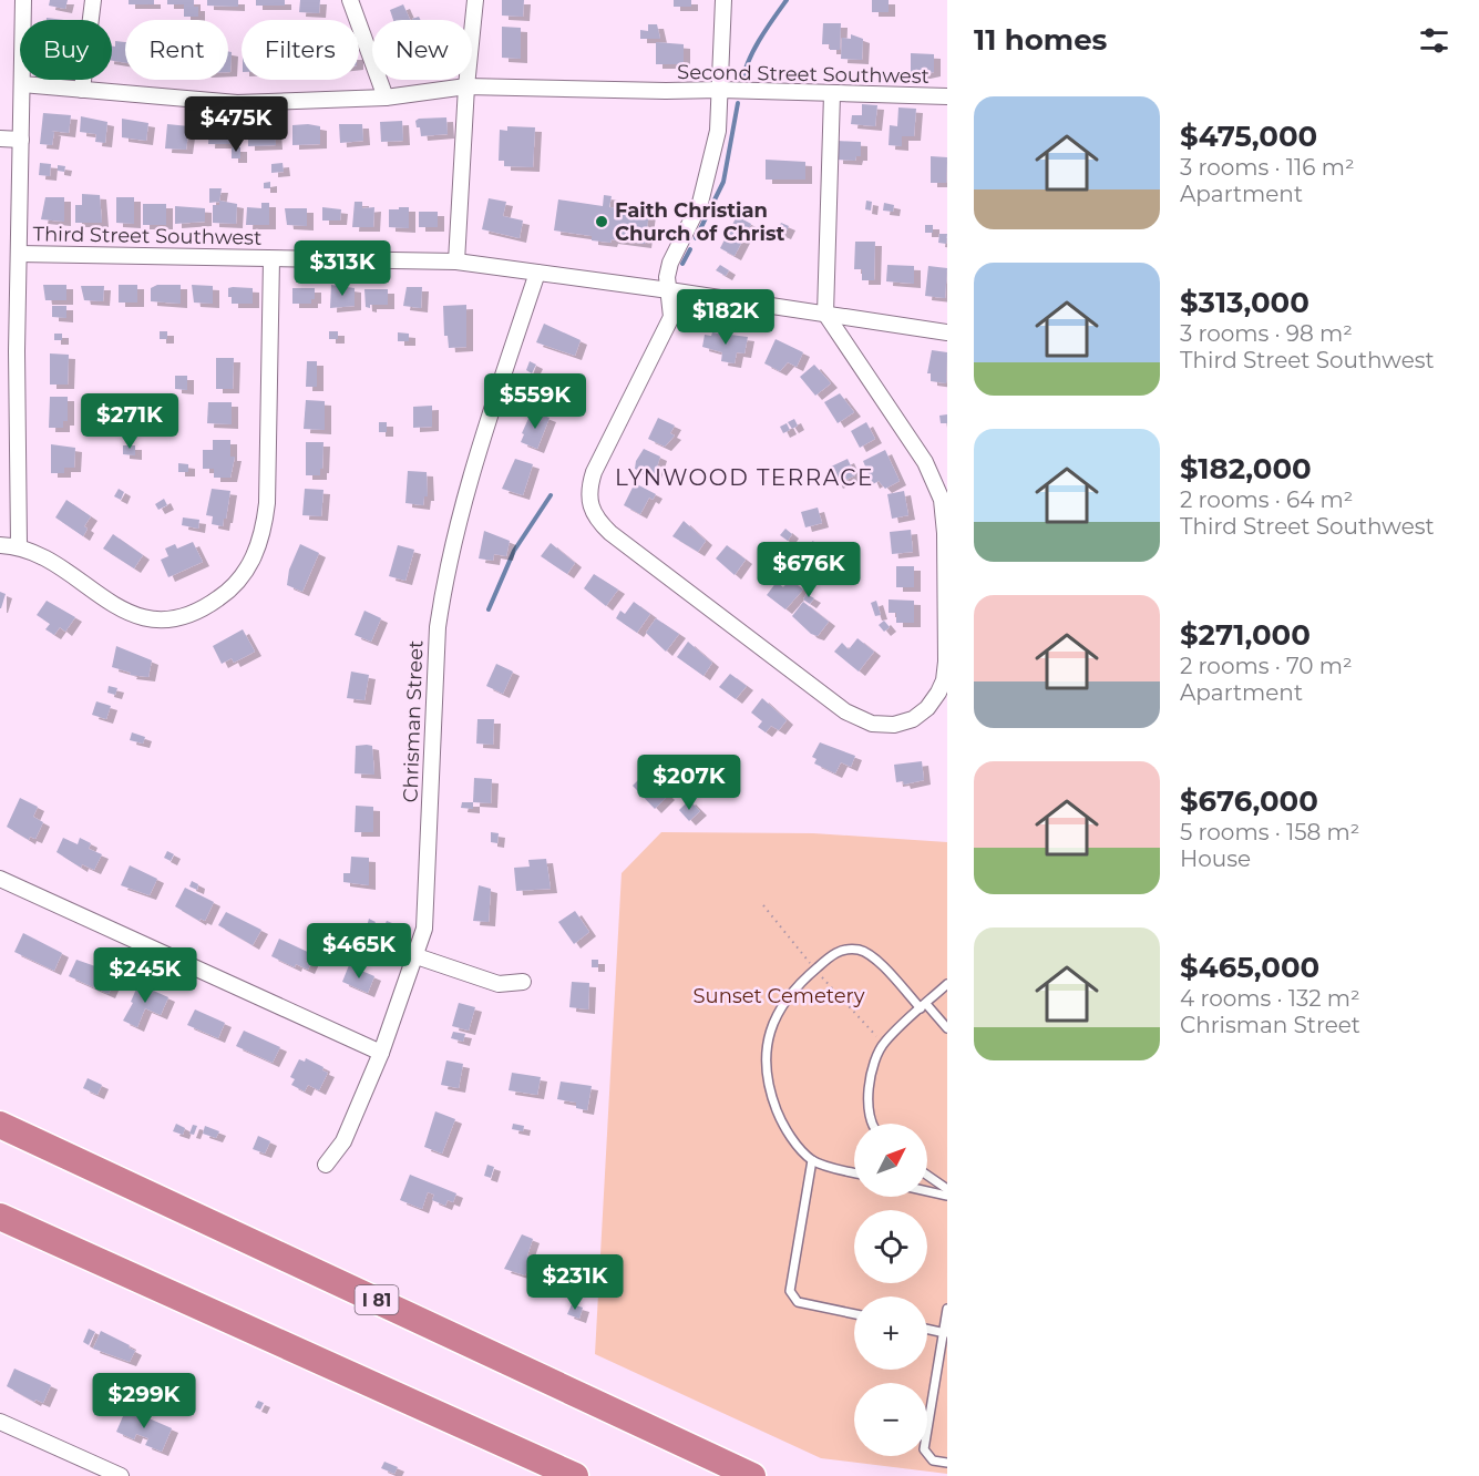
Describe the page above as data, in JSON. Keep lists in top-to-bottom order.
{
  "streets": {
    "highway": ["I 81"],
    "street": ["Second Street Southwest", "Third Street Southwest", "Chrisman Street"]
  },
  "crossings": [
    ["Third Street Southwest", "Chrisman Street"]
  ],
  "districts": ["LYNWOOD TERRACE"],
  "parks": ["Sunset Cemetery"],
  "places": ["Faith Christian Church of Christ"],
  "north": "top right",
  "page": {
    "heading": "11 homes",
    "chip": [
      "Buy",
      "Rent",
      "Filters",
      "New"
    ],
    "list": [
      {
        "name": "$475,000",
        "note": "3 rooms · 116 m² · Apartment"
      },
      {
        "name": "$313,000",
        "note": "3 rooms · 98 m² · Third Street Southwest"
      },
      {
        "name": "$182,000",
        "note": "2 rooms · 64 m² · Third Street Southwest"
      },
      {
        "name": "$271,000",
        "note": "2 rooms · 70 m² · Apartment"
      },
      {
        "name": "$676,000",
        "note": "5 rooms · 158 m² · House"
      },
      {
        "name": "$465,000",
        "note": "4 rooms · 132 m² · Chrisman Street"
      }
    ],
    "price": [
      "$475K",
      "$313K",
      "$182K",
      "$559K",
      "$271K",
      "$676K",
      "$207K",
      "$465K",
      "$245K",
      "$231K",
      "$299K"
    ],
    "map_buttons": ["+", "−"]
  }
}
